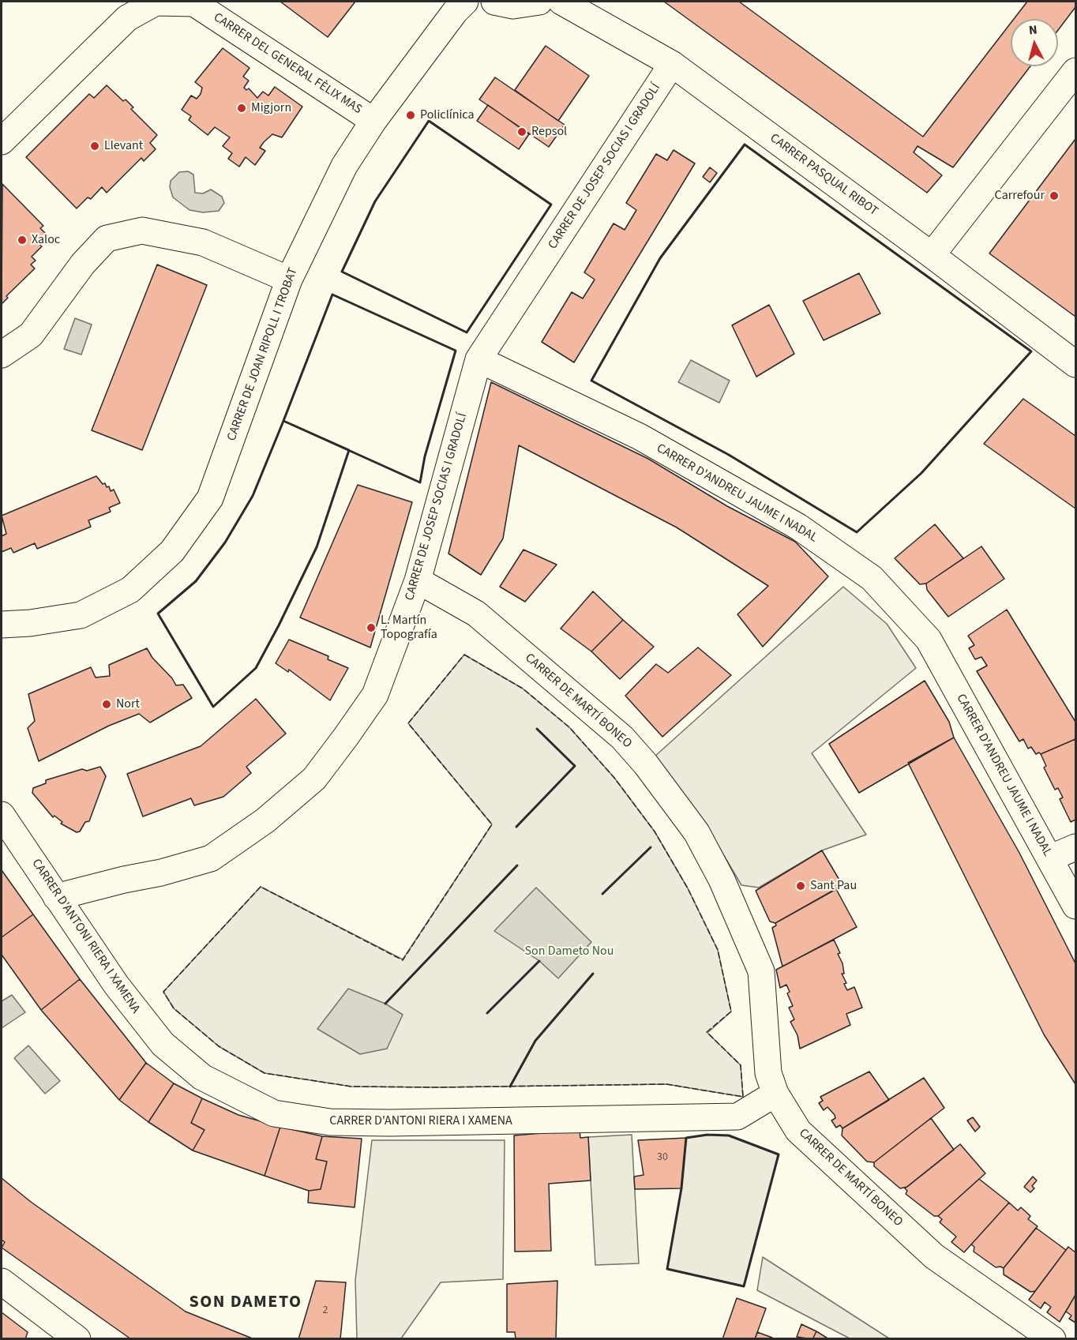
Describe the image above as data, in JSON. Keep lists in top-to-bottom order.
{
  "streets": {
    "street": [
      "CARRER DEL GENERAL FÈLIX MAS",
      "CARRER DE JOSEP SOCIAS I GRADOLÍ",
      "CARRER PASQUAL RIBOT",
      "CARRER DE JOAN RIPOLL I TROBAT",
      "CARRER D'ANDREU JAUME I NADAL",
      "CARRER DE MARTÍ BONEO",
      "CARRER D'ANTONI RIERA I XAMENA"
    ]
  },
  "crossings": [
    ["CARRER DEL GENERAL FÈLIX MAS", "CARRER DE JOAN RIPOLL I TROBAT"],
    ["CARRER DE JOSEP SOCIAS I GRADOLÍ", "CARRER PASQUAL RIBOT"],
    ["CARRER DE JOSEP SOCIAS I GRADOLÍ", "CARRER D'ANDREU JAUME I NADAL"],
    ["CARRER DE JOSEP SOCIAS I GRADOLÍ", "CARRER DE MARTÍ BONEO"],
    ["CARRER DE JOSEP SOCIAS I GRADOLÍ", "CARRER D'ANTONI RIERA I XAMENA"],
    ["CARRER DE MARTÍ BONEO", "CARRER D'ANTONI RIERA I XAMENA"]
  ],
  "districts": ["SON DAMETO"],
  "parks": ["Son Dameto Nou"],
  "places": [
    "Migjorn",
    "Policlínica",
    "Repsol",
    "Llevant",
    "Carrefour",
    "Xaloc",
    "L. Martín Topografía",
    "Nort",
    "Sant Pau"
  ],
  "house_numbers": ["30", "2"],
  "north": "top"
}
